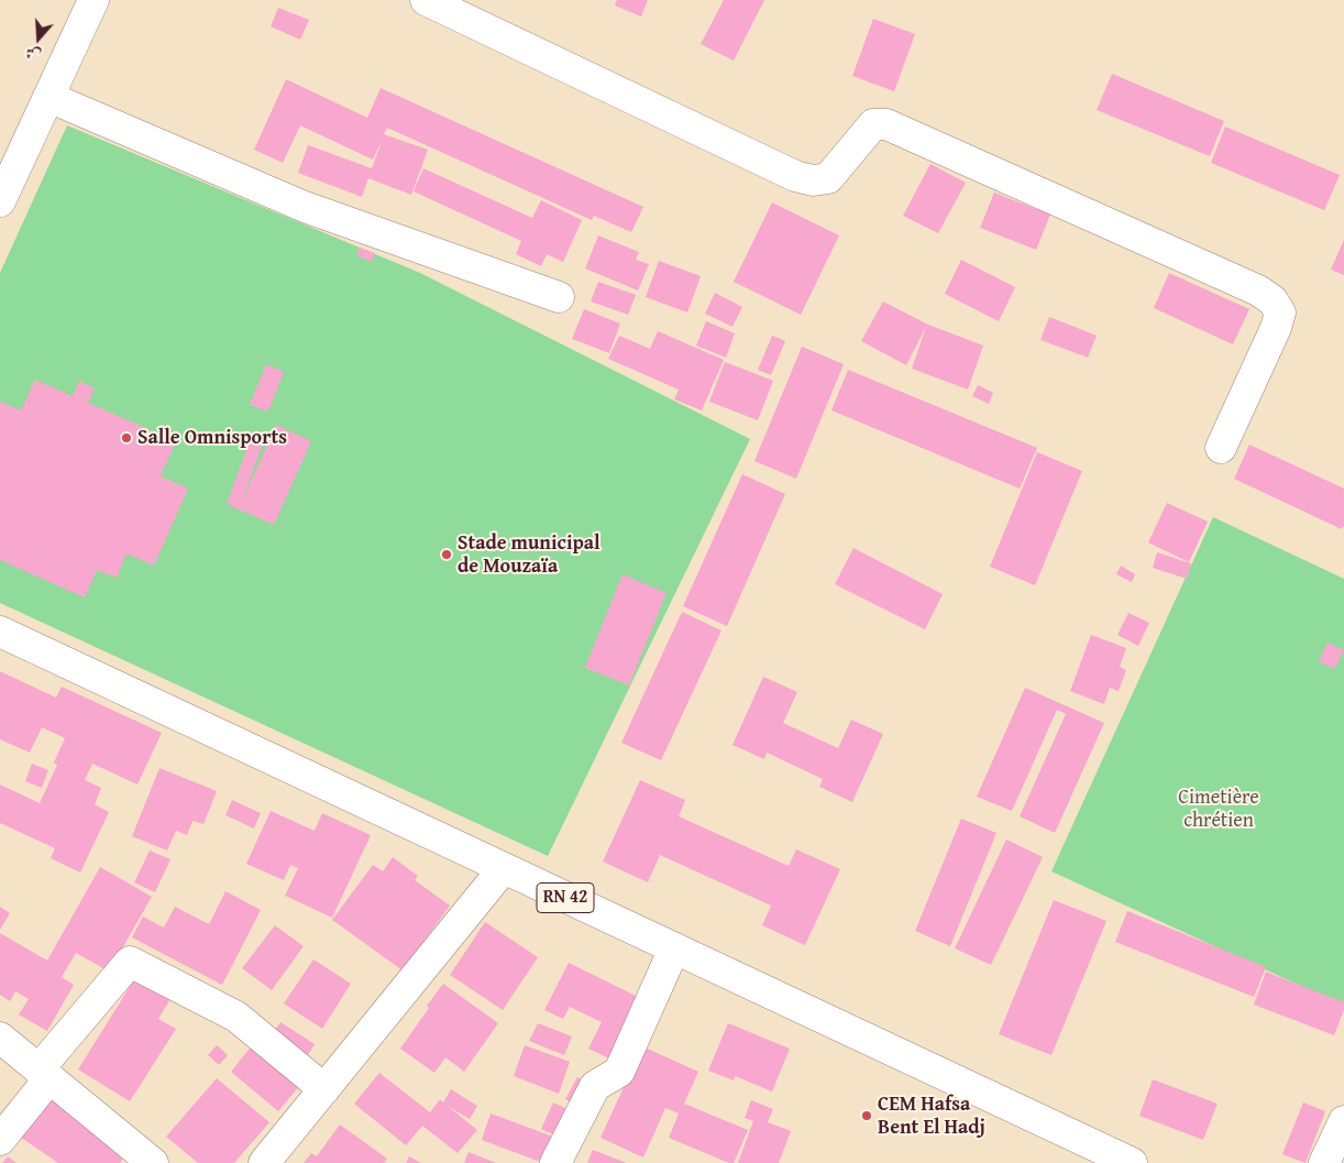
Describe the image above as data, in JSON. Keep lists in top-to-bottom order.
{
  "streets": {
    "street": ["RN 42"]
  },
  "parks": ["Cimetière chrétien"],
  "places": ["Salle Omnisports", "Stade municipal de Mouzaïa", "CEM Hafsa Bent El Hadj"],
  "north": "bottom"
}
